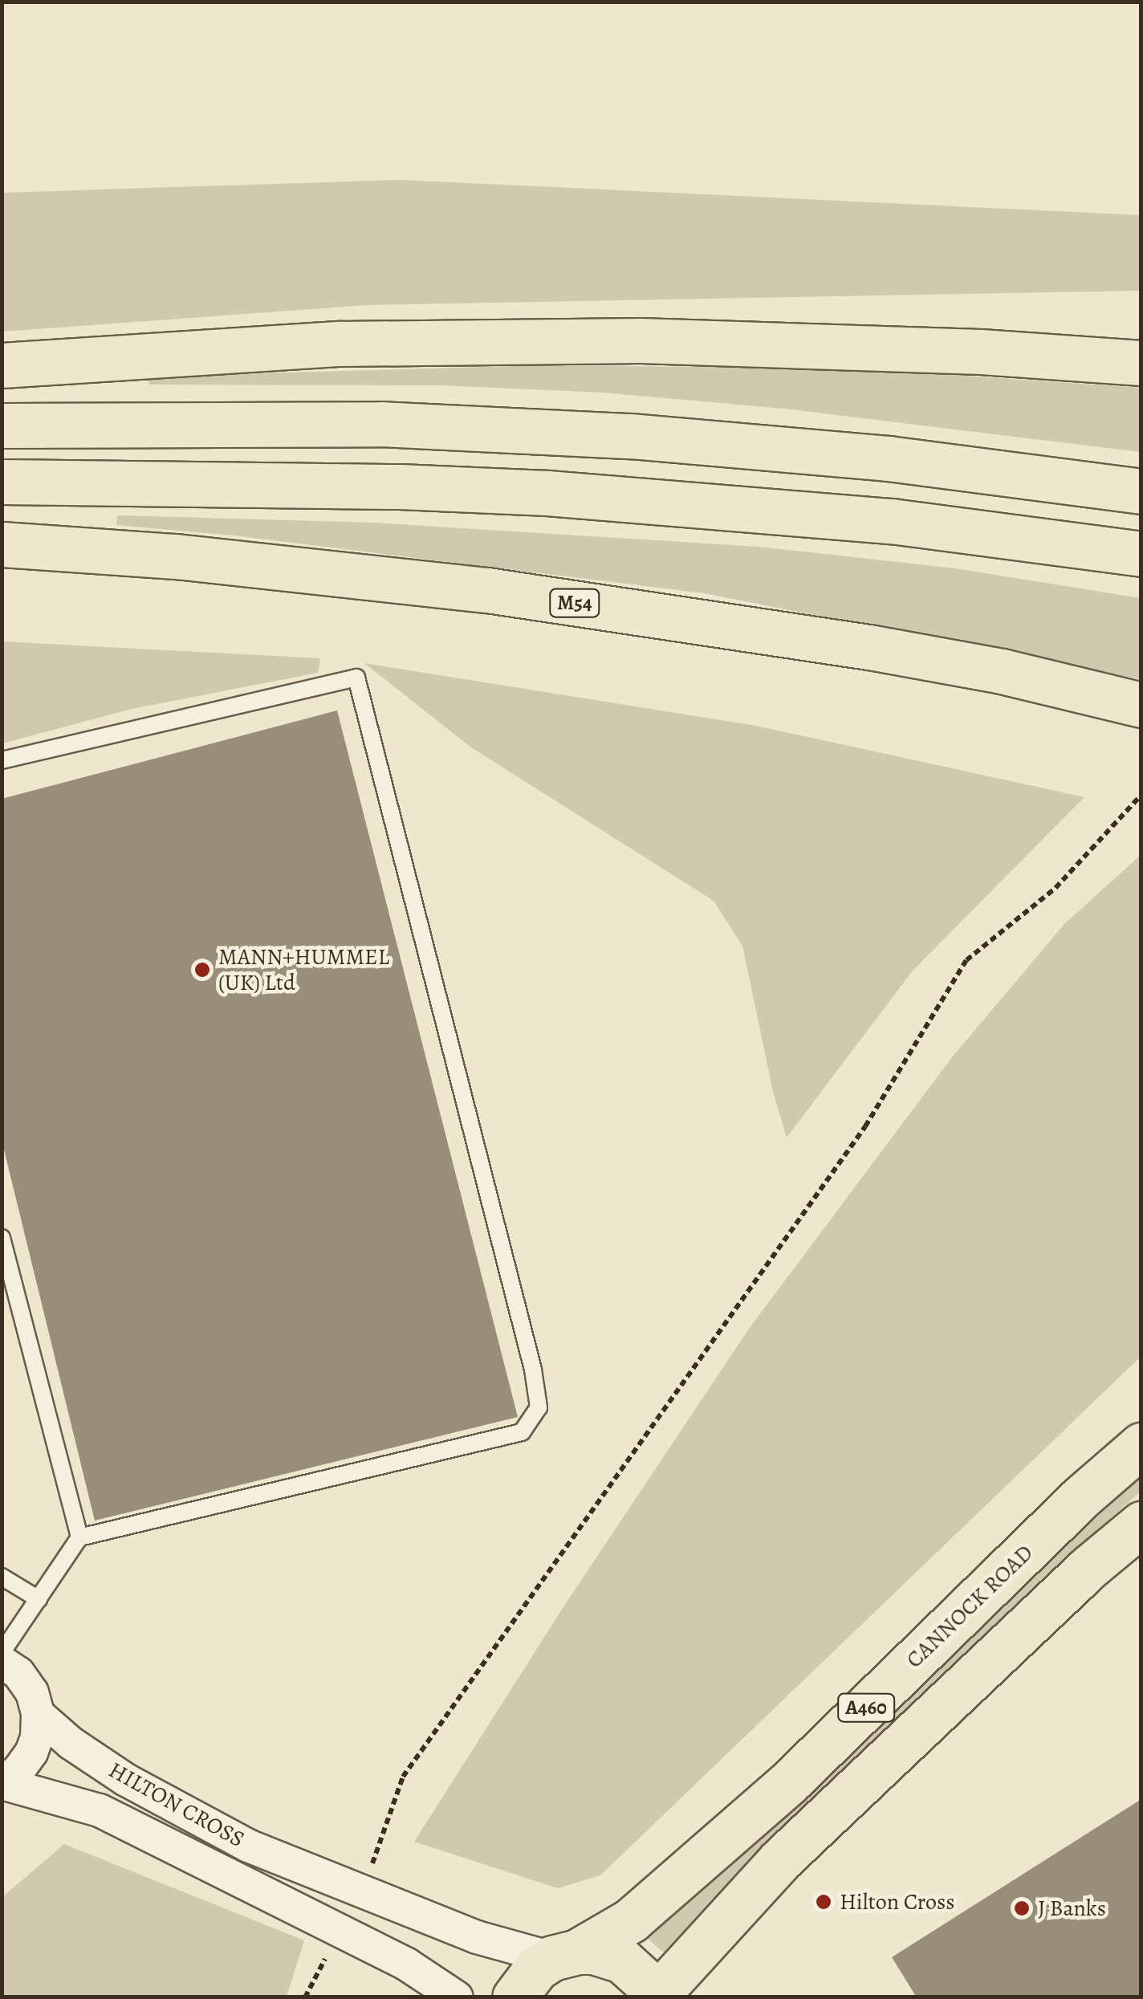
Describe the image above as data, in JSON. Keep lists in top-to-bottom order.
{
  "streets": {
    "highway": ["M54", "CANNOCK ROAD", "A460"],
    "street": ["HILTON CROSS"]
  },
  "crossings": [
    ["CANNOCK ROAD", "HILTON CROSS"]
  ],
  "places": ["MANN+HUMMEL (UK) Ltd", "Hilton Cross", "J Banks"]
}
